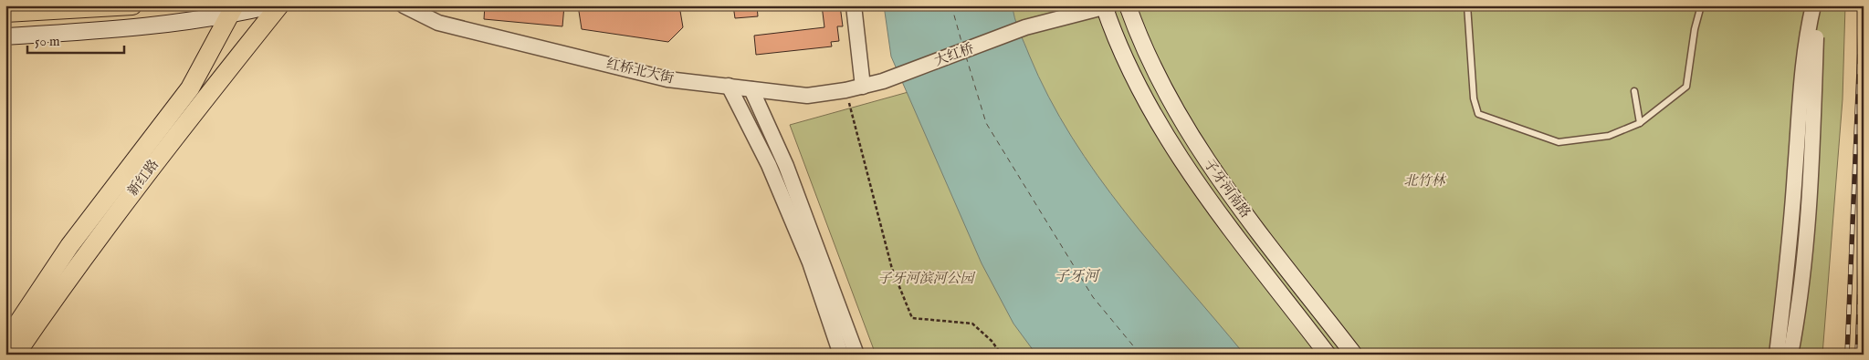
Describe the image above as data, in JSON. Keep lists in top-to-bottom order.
{
  "streets": {
    "main road": ["新红路", "子牙河南路"],
    "street": ["大红桥", "红桥北大街"]
  },
  "crossings": [
    ["大红桥", "红桥北大街"],
    ["大红桥", "子牙河南路"]
  ],
  "water": ["子牙河"],
  "parks": ["北竹林", "子牙河滨河公园"],
  "scale_bar": "50 m"
}
